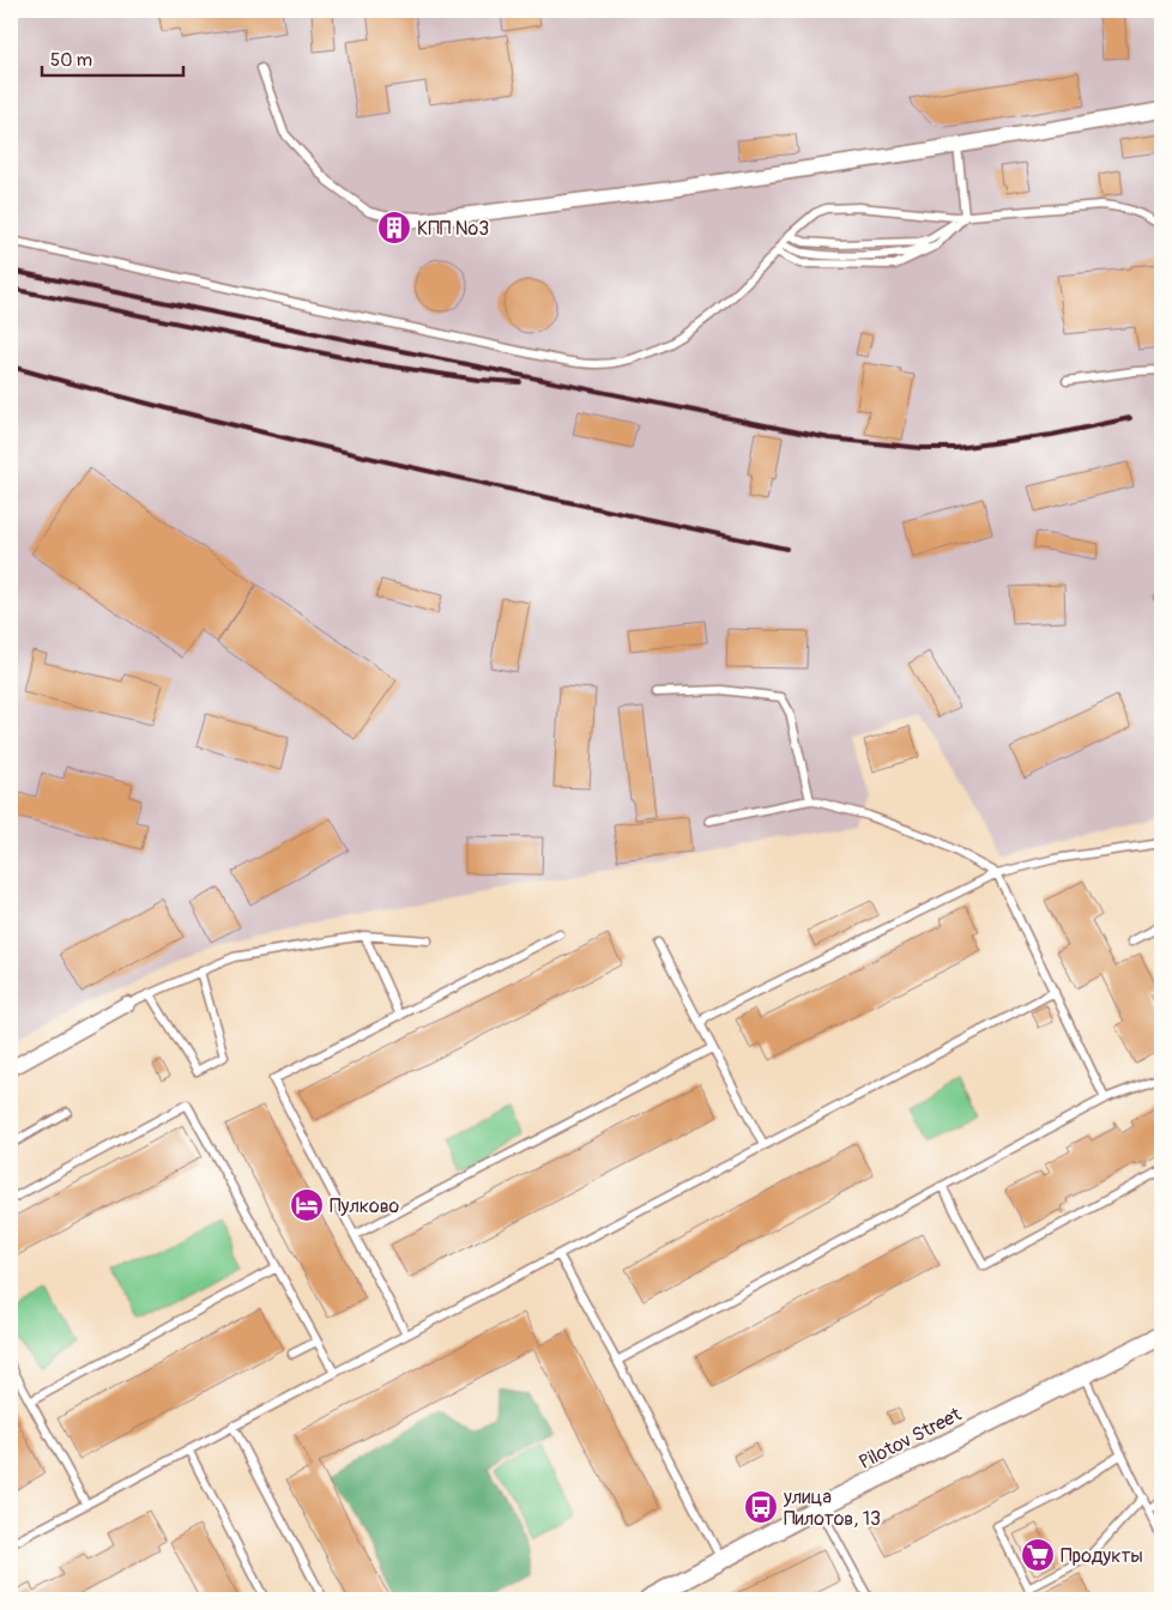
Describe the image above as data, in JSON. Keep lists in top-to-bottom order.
{
  "streets": {
    "street": ["Pilotov Street"]
  },
  "places": {
    "building": ["КПП №3"],
    "hotel": ["Пулково"],
    "bus stop": ["улица Пилотов, 13"],
    "supermarket": ["Продукты"]
  },
  "scale_bar": "50 m"
}
